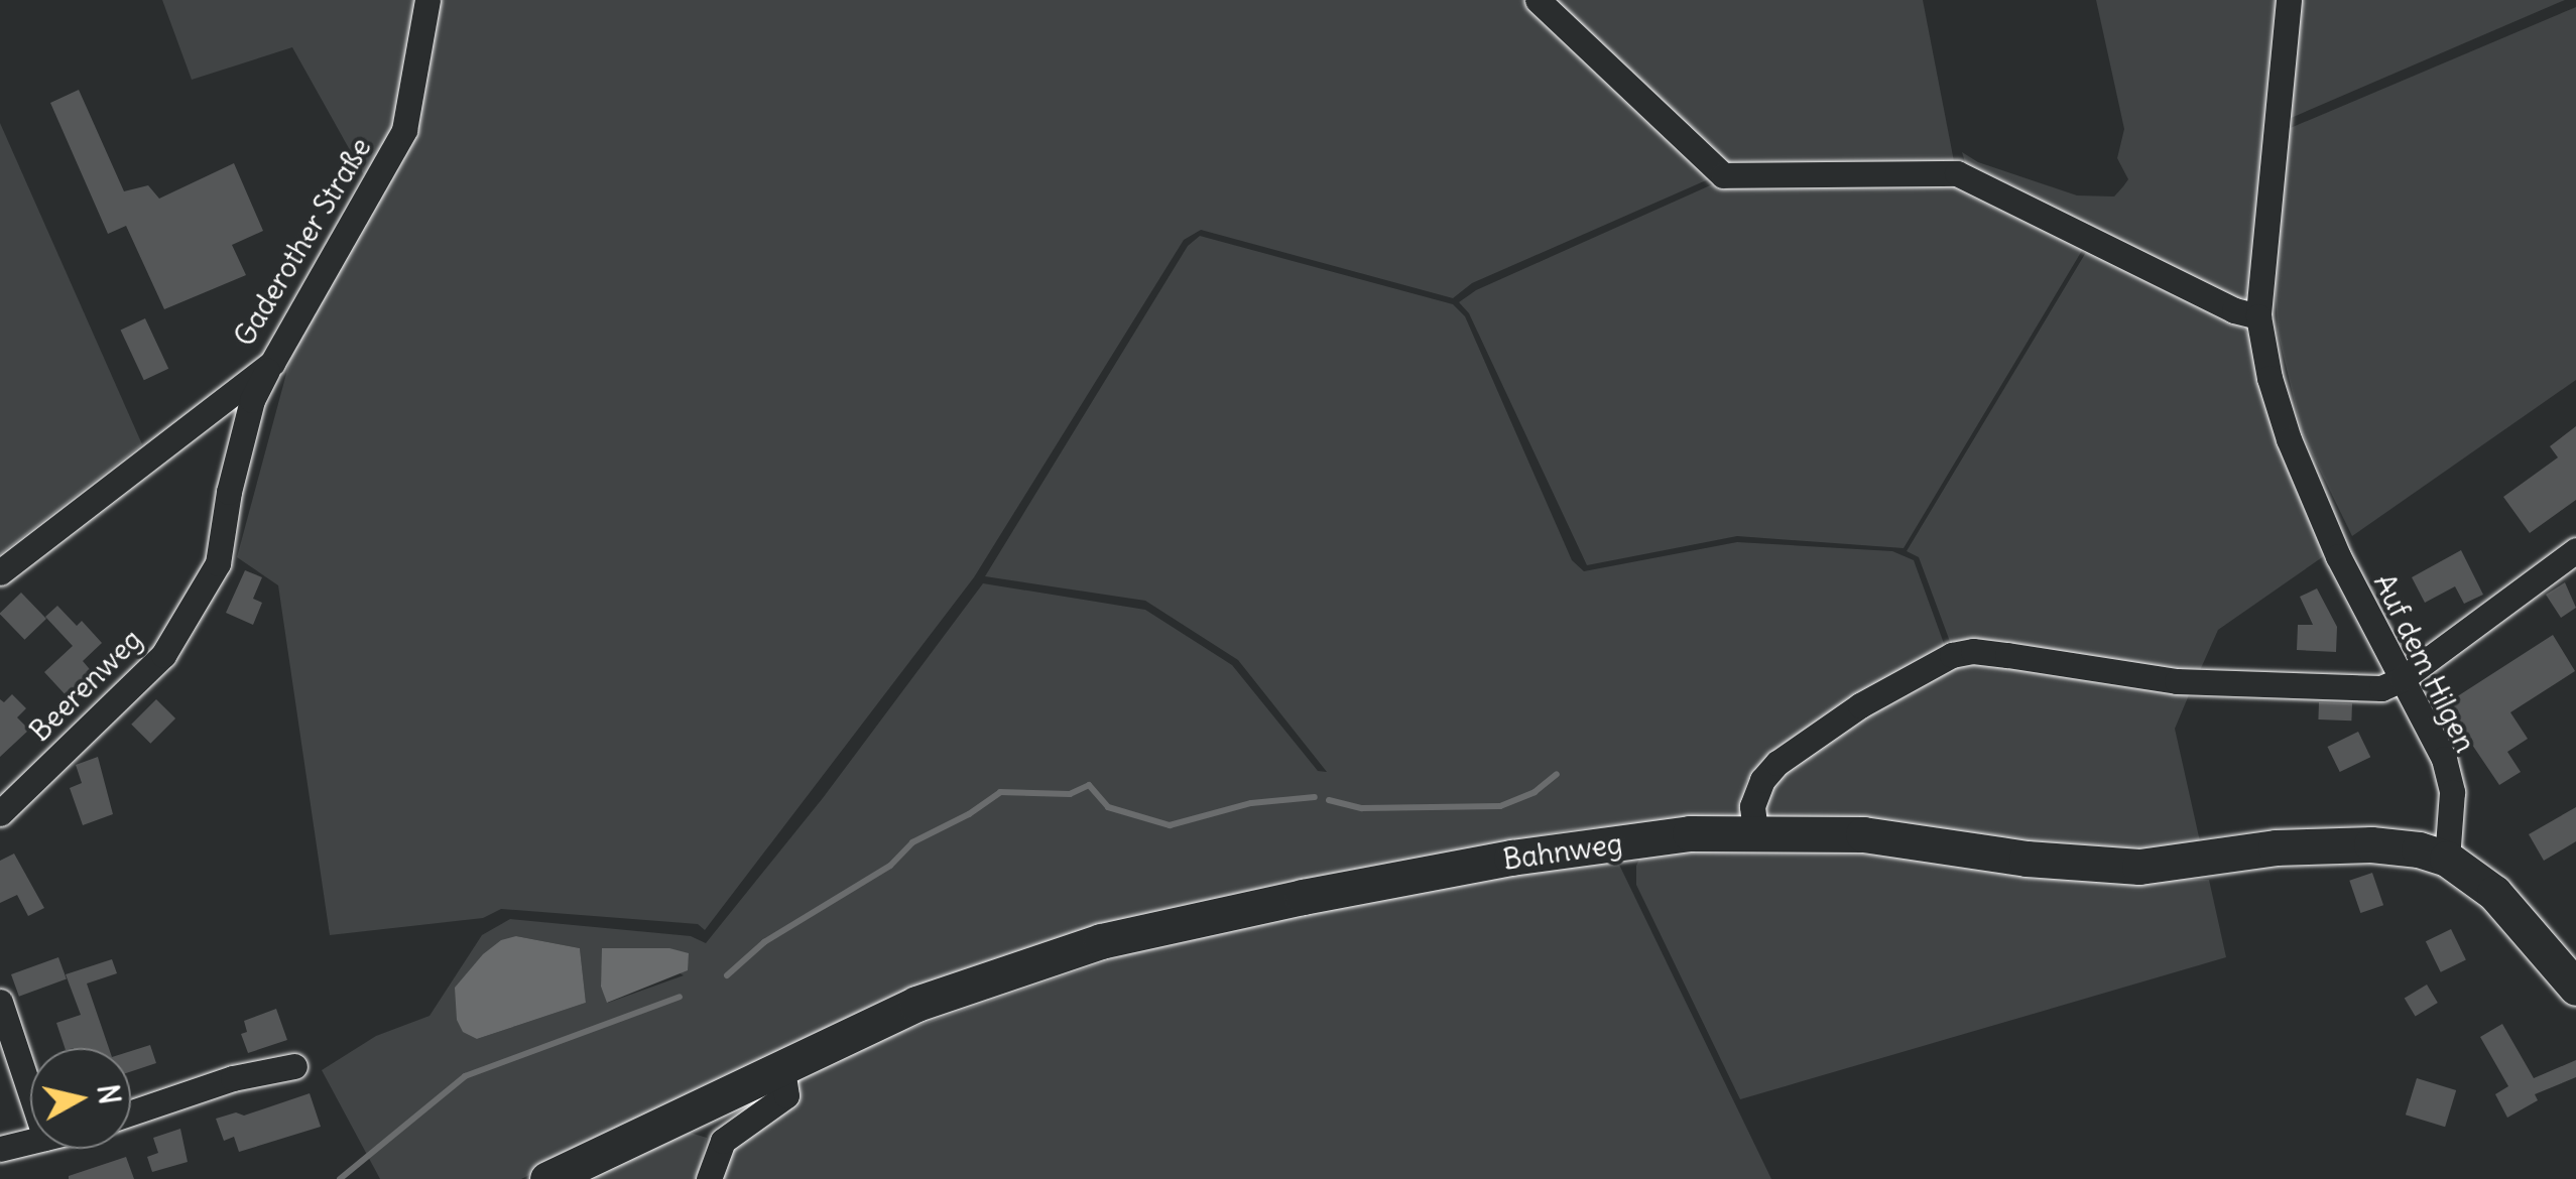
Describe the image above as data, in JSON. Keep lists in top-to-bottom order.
{
  "streets": {
    "main road": ["Bahnweg"],
    "street": ["Gaderother Straße", "Auf dem Hilgen", "Beerenweg"]
  },
  "crossings": [
    ["Gaderother Straße", "Beerenweg"],
    ["Auf dem Hilgen", "Bahnweg"]
  ],
  "north": "right"
}
